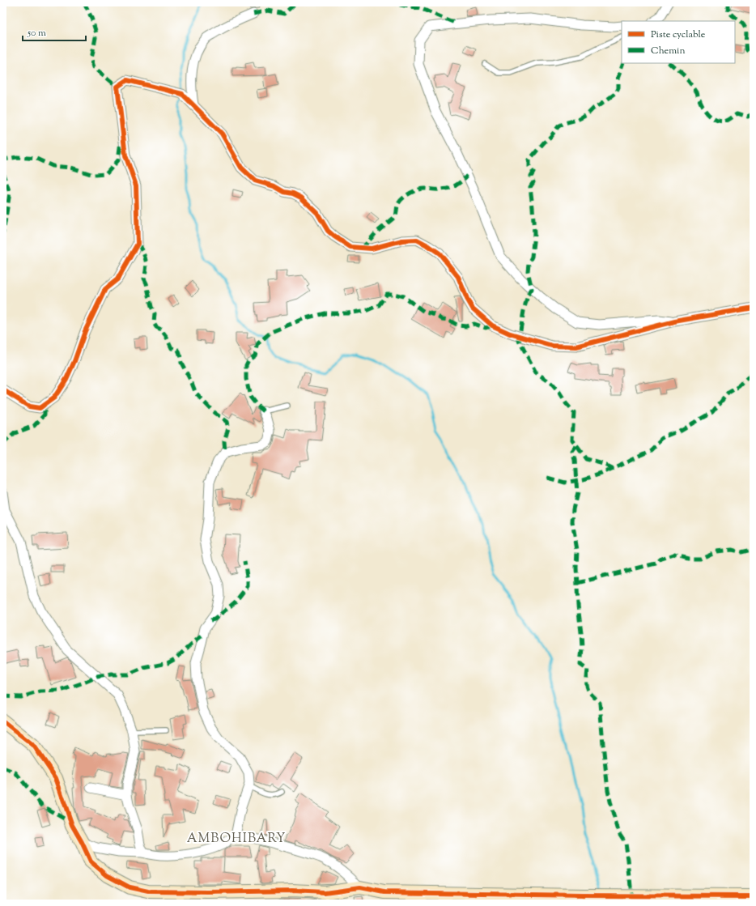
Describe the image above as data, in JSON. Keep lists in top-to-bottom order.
{
  "districts": ["AMBOHIBARY"],
  "legend": ["Piste cyclable", "Chemin"],
  "scale_bar": "50 m"
}
